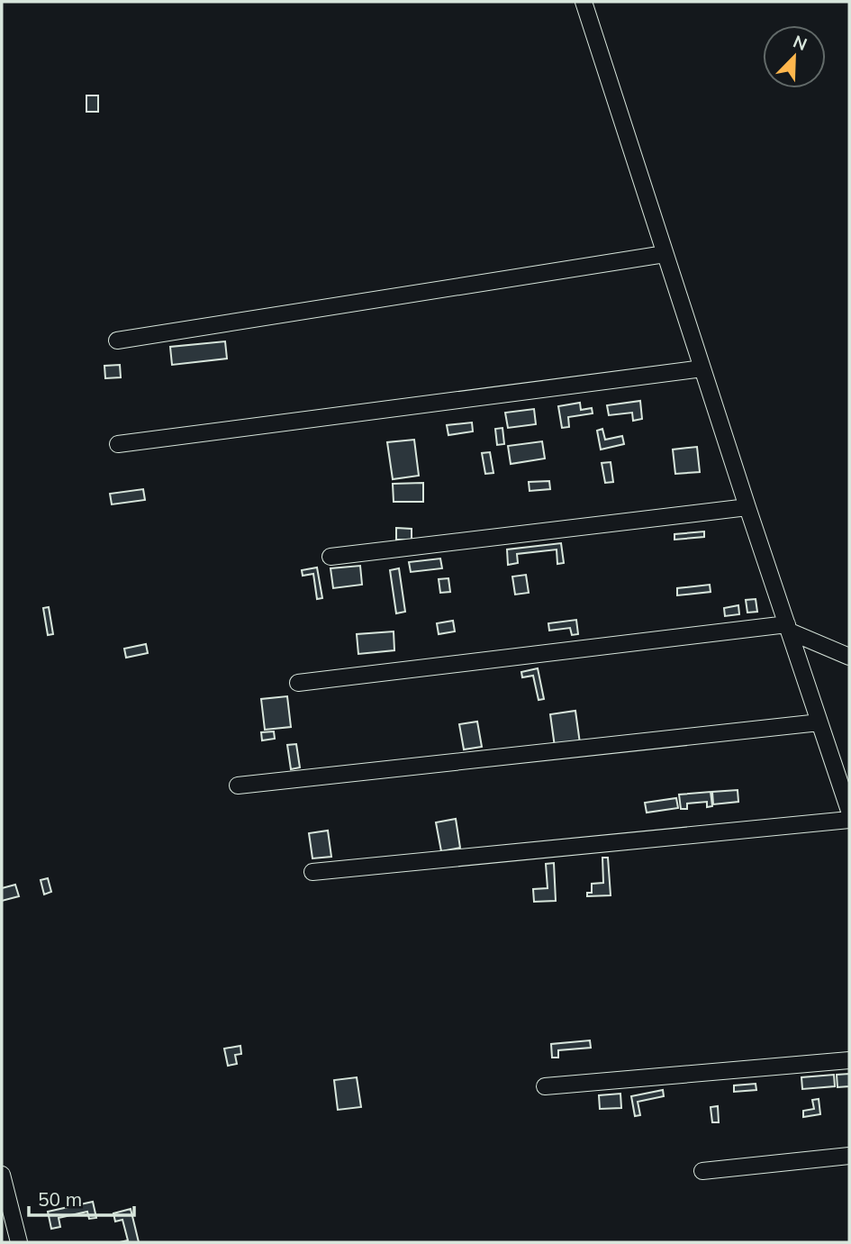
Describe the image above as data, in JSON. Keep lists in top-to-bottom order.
{
  "scale_bar": "50 m",
  "north": "top right"
}
